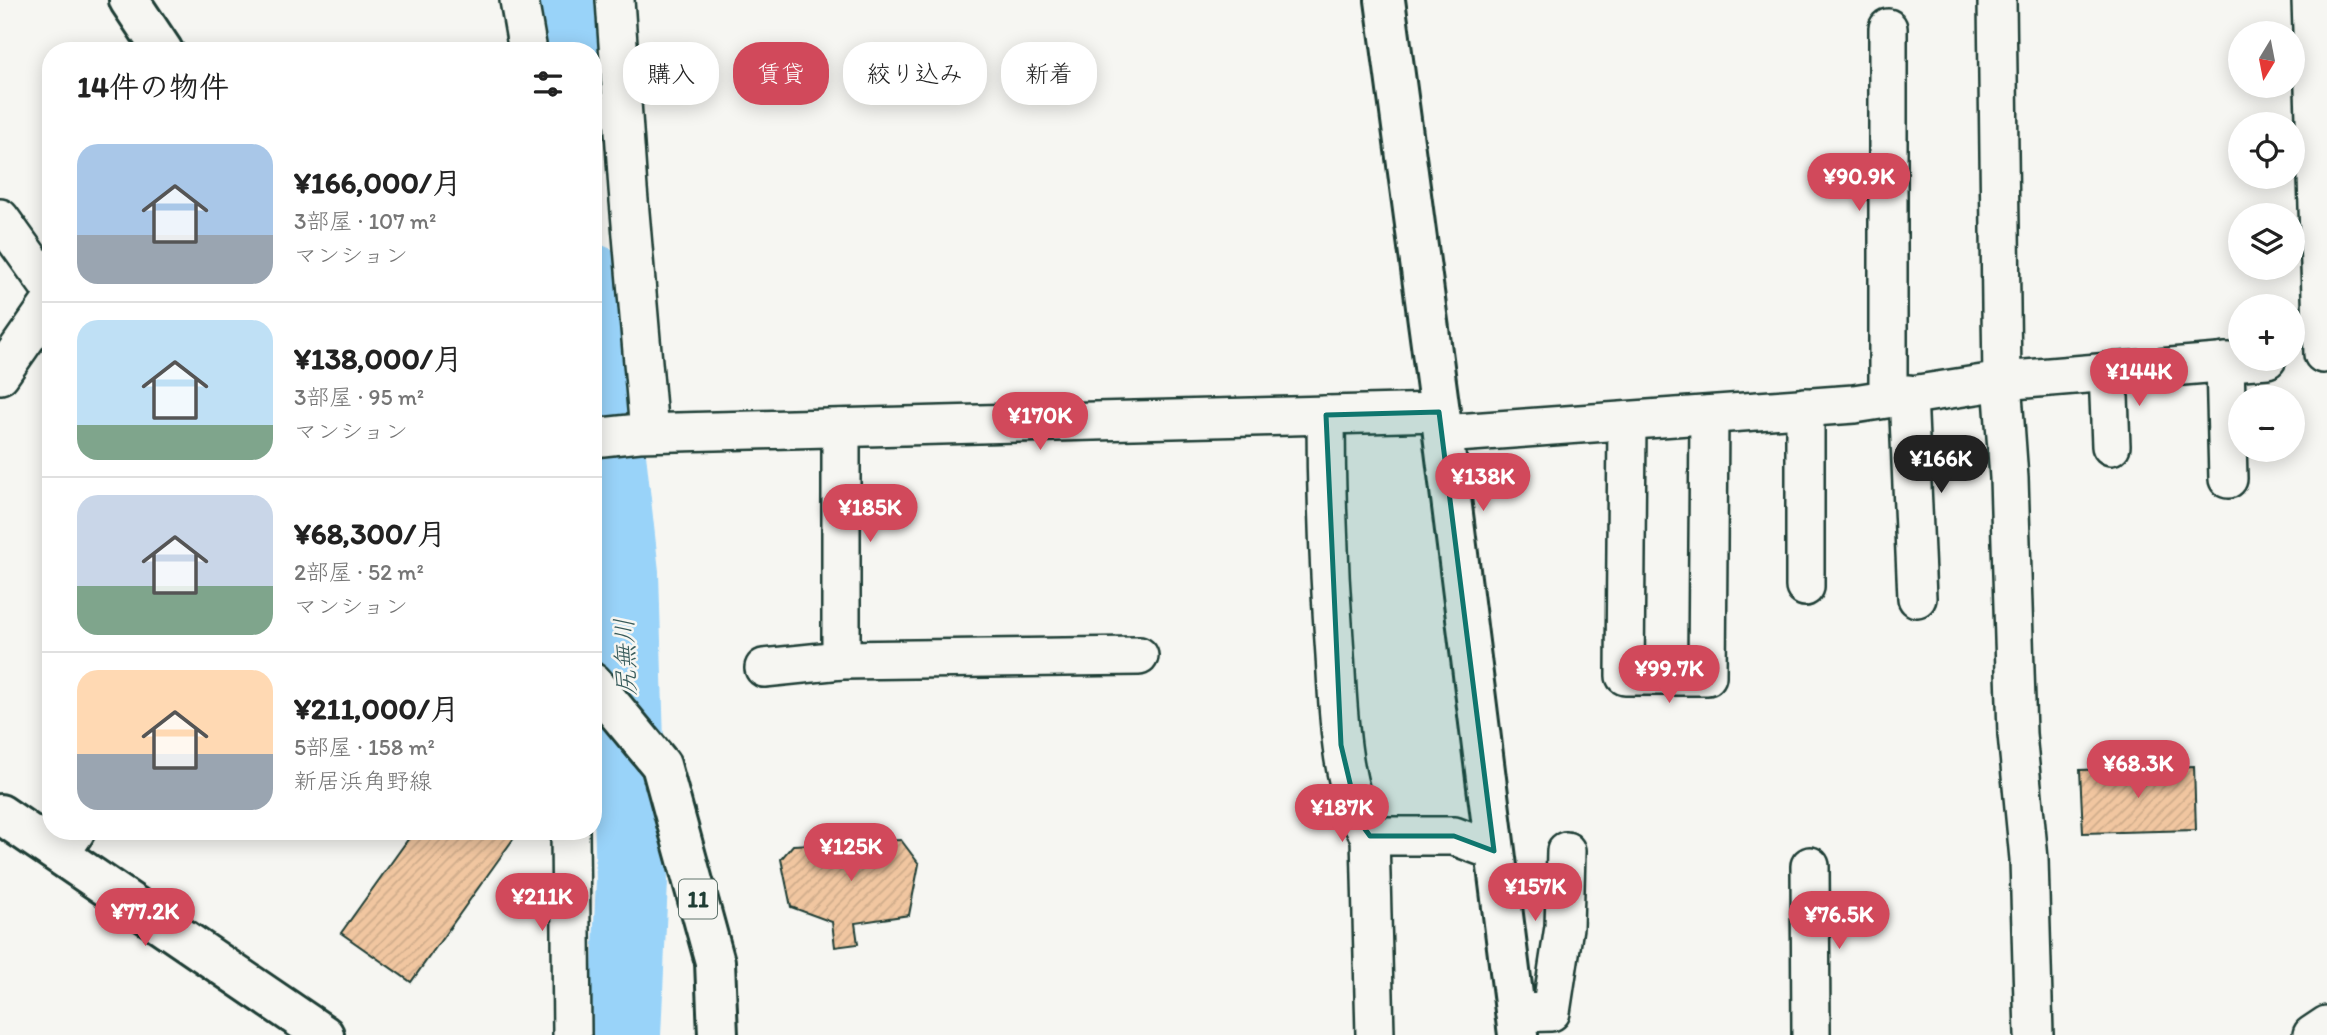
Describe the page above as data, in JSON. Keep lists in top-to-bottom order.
{
  "streets": {
    "street": ["11"]
  },
  "water": ["尻無川"],
  "north": "bottom",
  "page": {
    "map_buttons": ["+", "−"],
    "chip": [
      "購入",
      "賃貸",
      "絞り込み",
      "新着"
    ],
    "heading": "14件の物件",
    "list": [
      {
        "name": "¥166,000/月",
        "note": "3部屋 · 107 m² · マンション"
      },
      {
        "name": "¥138,000/月",
        "note": "3部屋 · 95 m² · マンション"
      },
      {
        "name": "¥68,300/月",
        "note": "2部屋 · 52 m² · マンション"
      },
      {
        "name": "¥211,000/月",
        "note": "5部屋 · 158 m² · 新居浜角野線"
      }
    ],
    "price": [
      "¥90.9K",
      "¥144K",
      "¥170K",
      "¥166K",
      "¥138K",
      "¥185K",
      "¥99.7K",
      "¥68.3K",
      "¥187K",
      "¥125K",
      "¥157K",
      "¥211K",
      "¥77.2K",
      "¥76.5K"
    ]
  }
}
